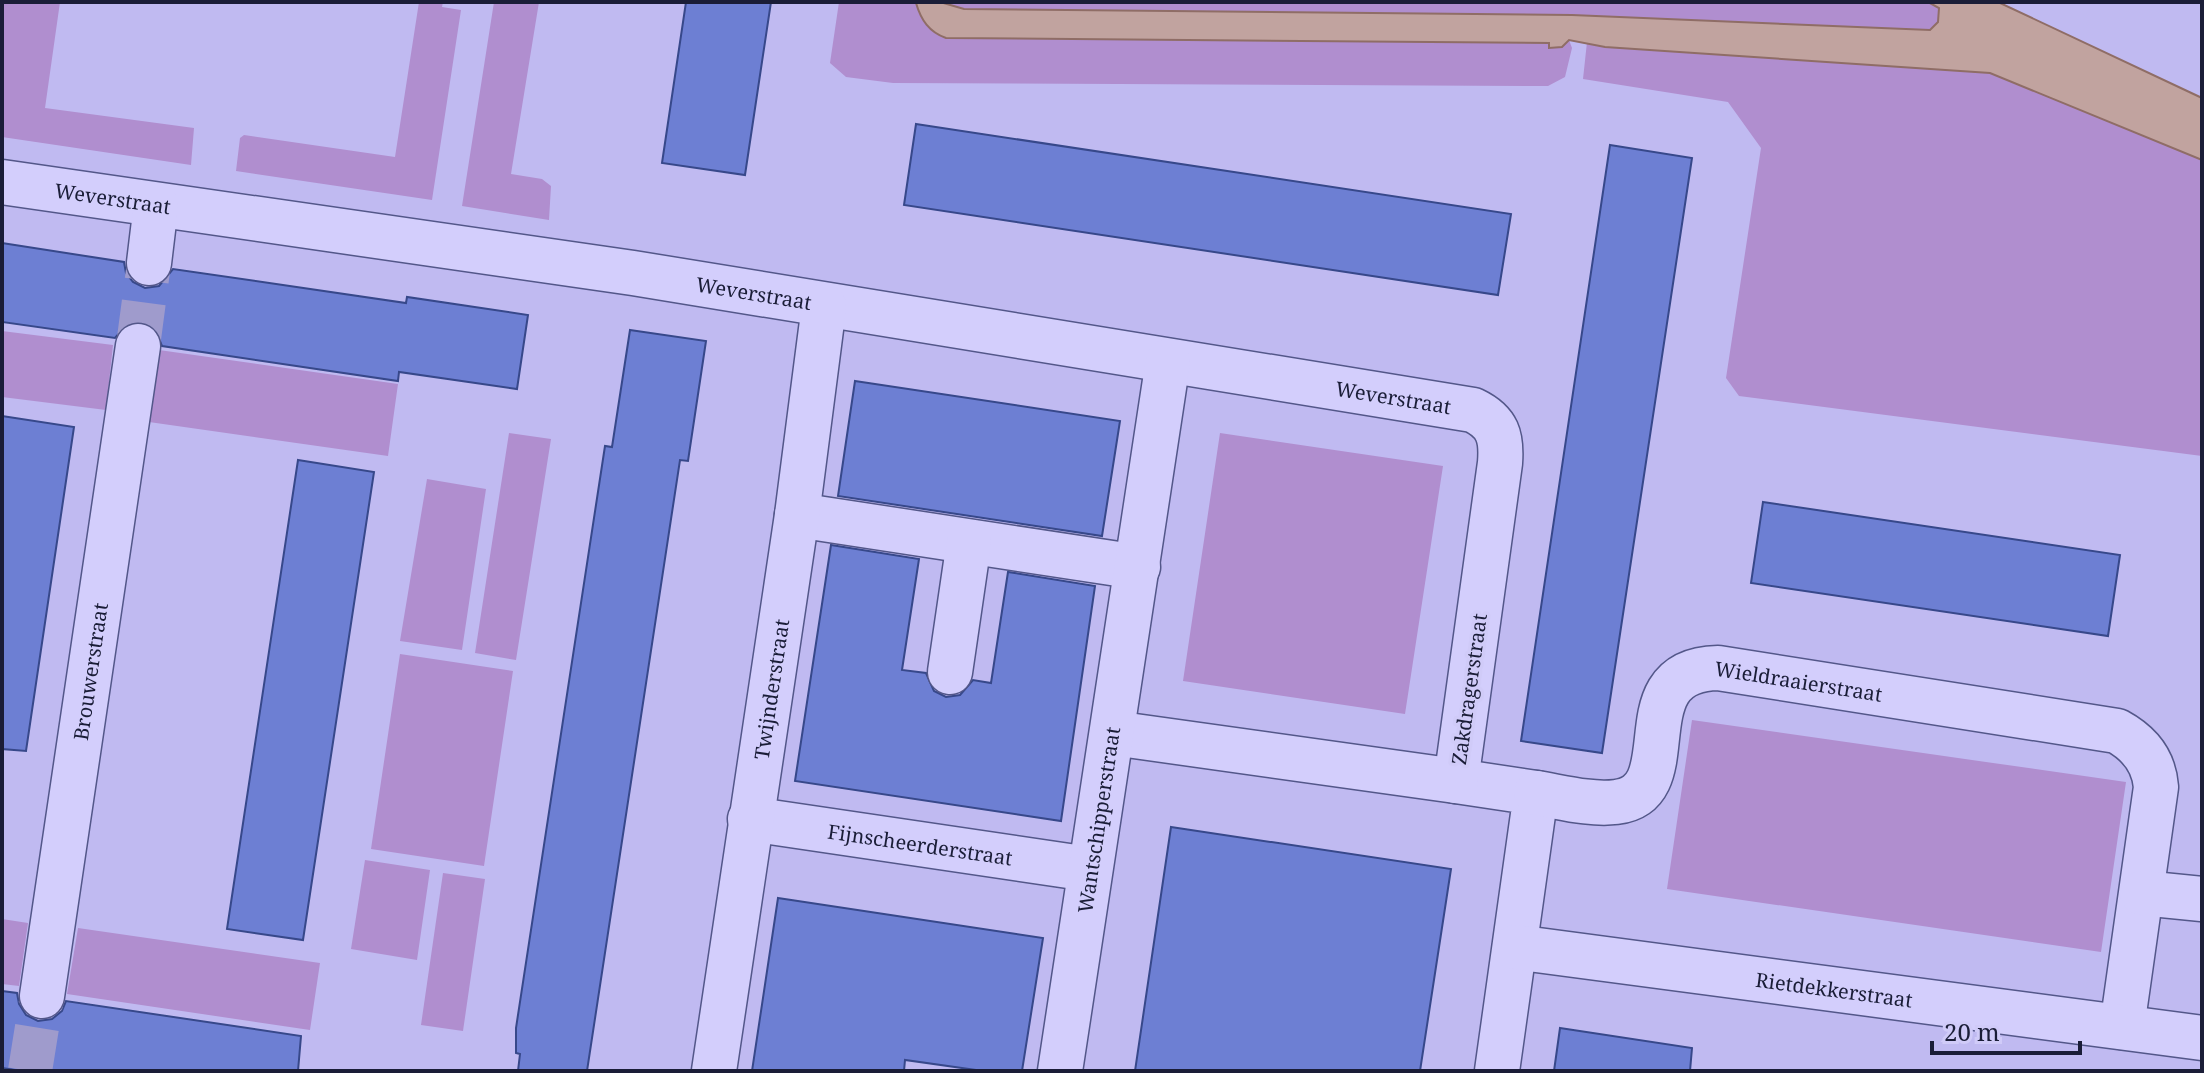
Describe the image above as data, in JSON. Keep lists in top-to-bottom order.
{
  "streets": {
    "street": [
      "Weverstraat",
      "Brouwerstraat",
      "Wieldraaierstraat",
      "Twijnderstraat",
      "Zakdragerstraat",
      "Wantschipperstraat",
      "Fijnscheerderstraat",
      "Rietdekkerstraat"
    ]
  },
  "crossings": [
    ["Weverstraat", "Twijnderstraat"],
    ["Weverstraat", "Zakdragerstraat"],
    ["Weverstraat", "Wantschipperstraat"],
    ["Wieldraaierstraat", "Zakdragerstraat"],
    ["Twijnderstraat", "Fijnscheerderstraat"],
    ["Wantschipperstraat", "Fijnscheerderstraat"]
  ],
  "scale_bar": "20 m"
}
